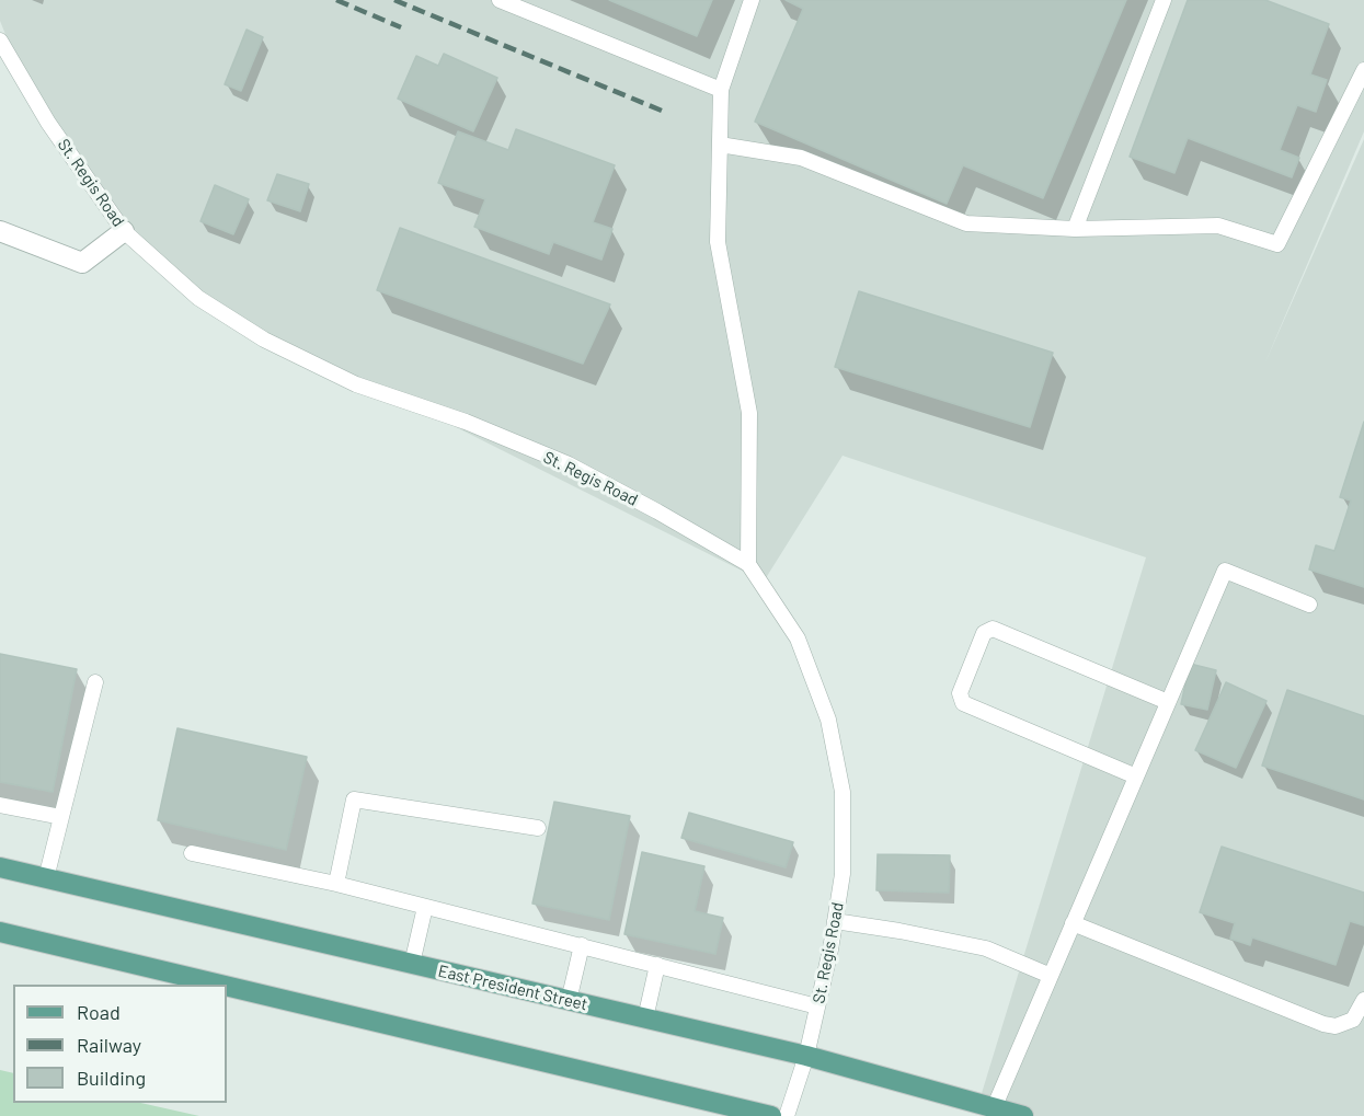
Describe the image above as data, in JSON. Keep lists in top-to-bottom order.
{
  "streets": {
    "main road": ["East President Street"],
    "lane": ["St. Regis Road"]
  },
  "crossings": [
    ["St. Regis Road", "East President Street"]
  ],
  "legend": ["Road", "Railway", "Building"]
}
